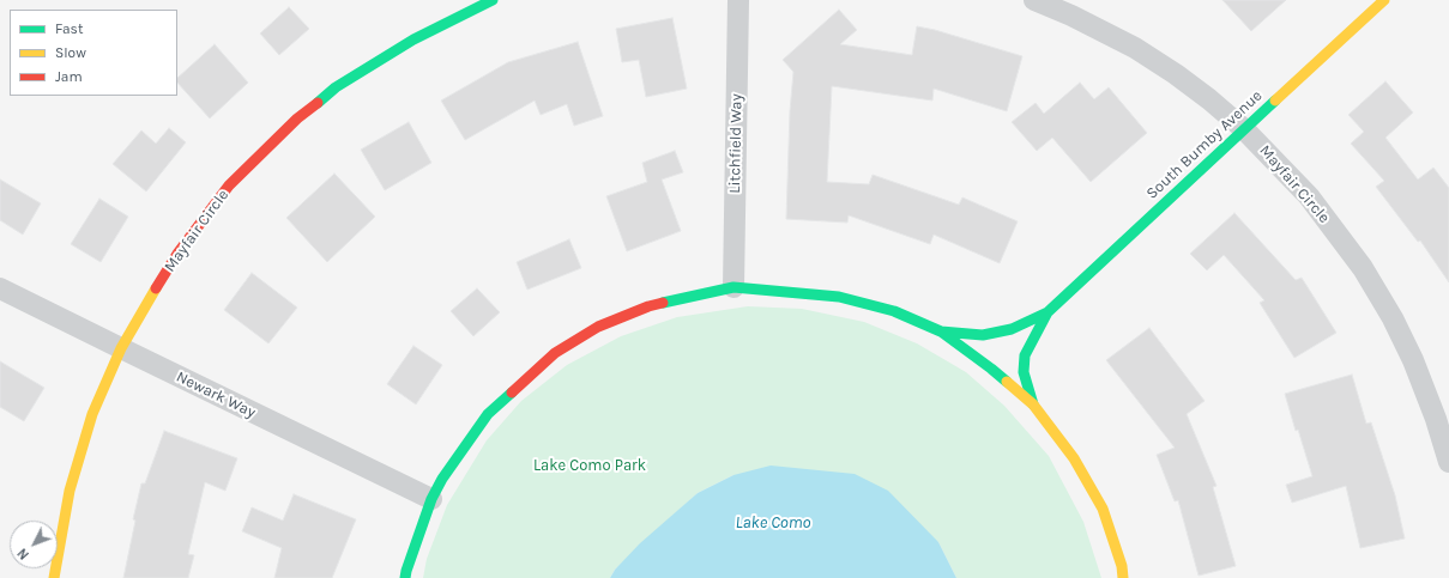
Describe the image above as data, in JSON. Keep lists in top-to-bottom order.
{
  "streets": {
    "street": [
      "Litchfield Way",
      "South Bumby Avenue",
      "Mayfair Circle",
      "Newark Way"
    ]
  },
  "crossings": [
    ["South Bumby Avenue", "Mayfair Circle"],
    ["Mayfair Circle", "Newark Way"]
  ],
  "water": ["Lake Como"],
  "parks": ["Lake Como Park"],
  "legend": ["Fast", "Slow", "Jam"],
  "north": "bottom left"
}
